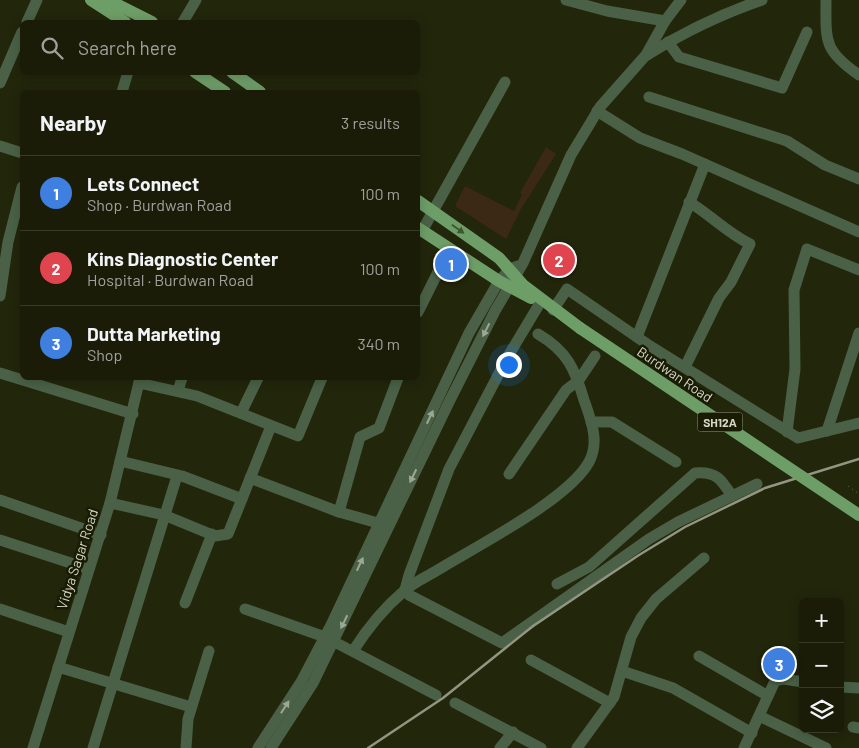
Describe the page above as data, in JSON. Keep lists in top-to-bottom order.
{
  "streets": {
    "main road": ["Burdwan Road", "SH12A"],
    "street": ["Vidya Sagar Road"]
  },
  "page": {
    "search": "Search here",
    "heading": ["Nearby", "3 results"],
    "list": [
      {
        "mark": "1",
        "name": "Lets Connect",
        "note": "Shop · Burdwan Road",
        "value": "100 m"
      },
      {
        "mark": "2",
        "name": "Kins Diagnostic Center",
        "note": "Hospital · Burdwan Road",
        "value": "100 m"
      },
      {
        "mark": "3",
        "name": "Dutta Marketing",
        "note": "Shop",
        "value": "340 m"
      }
    ],
    "pins": ["2", "1", "3"],
    "map_buttons": ["+", "−"]
  }
}
